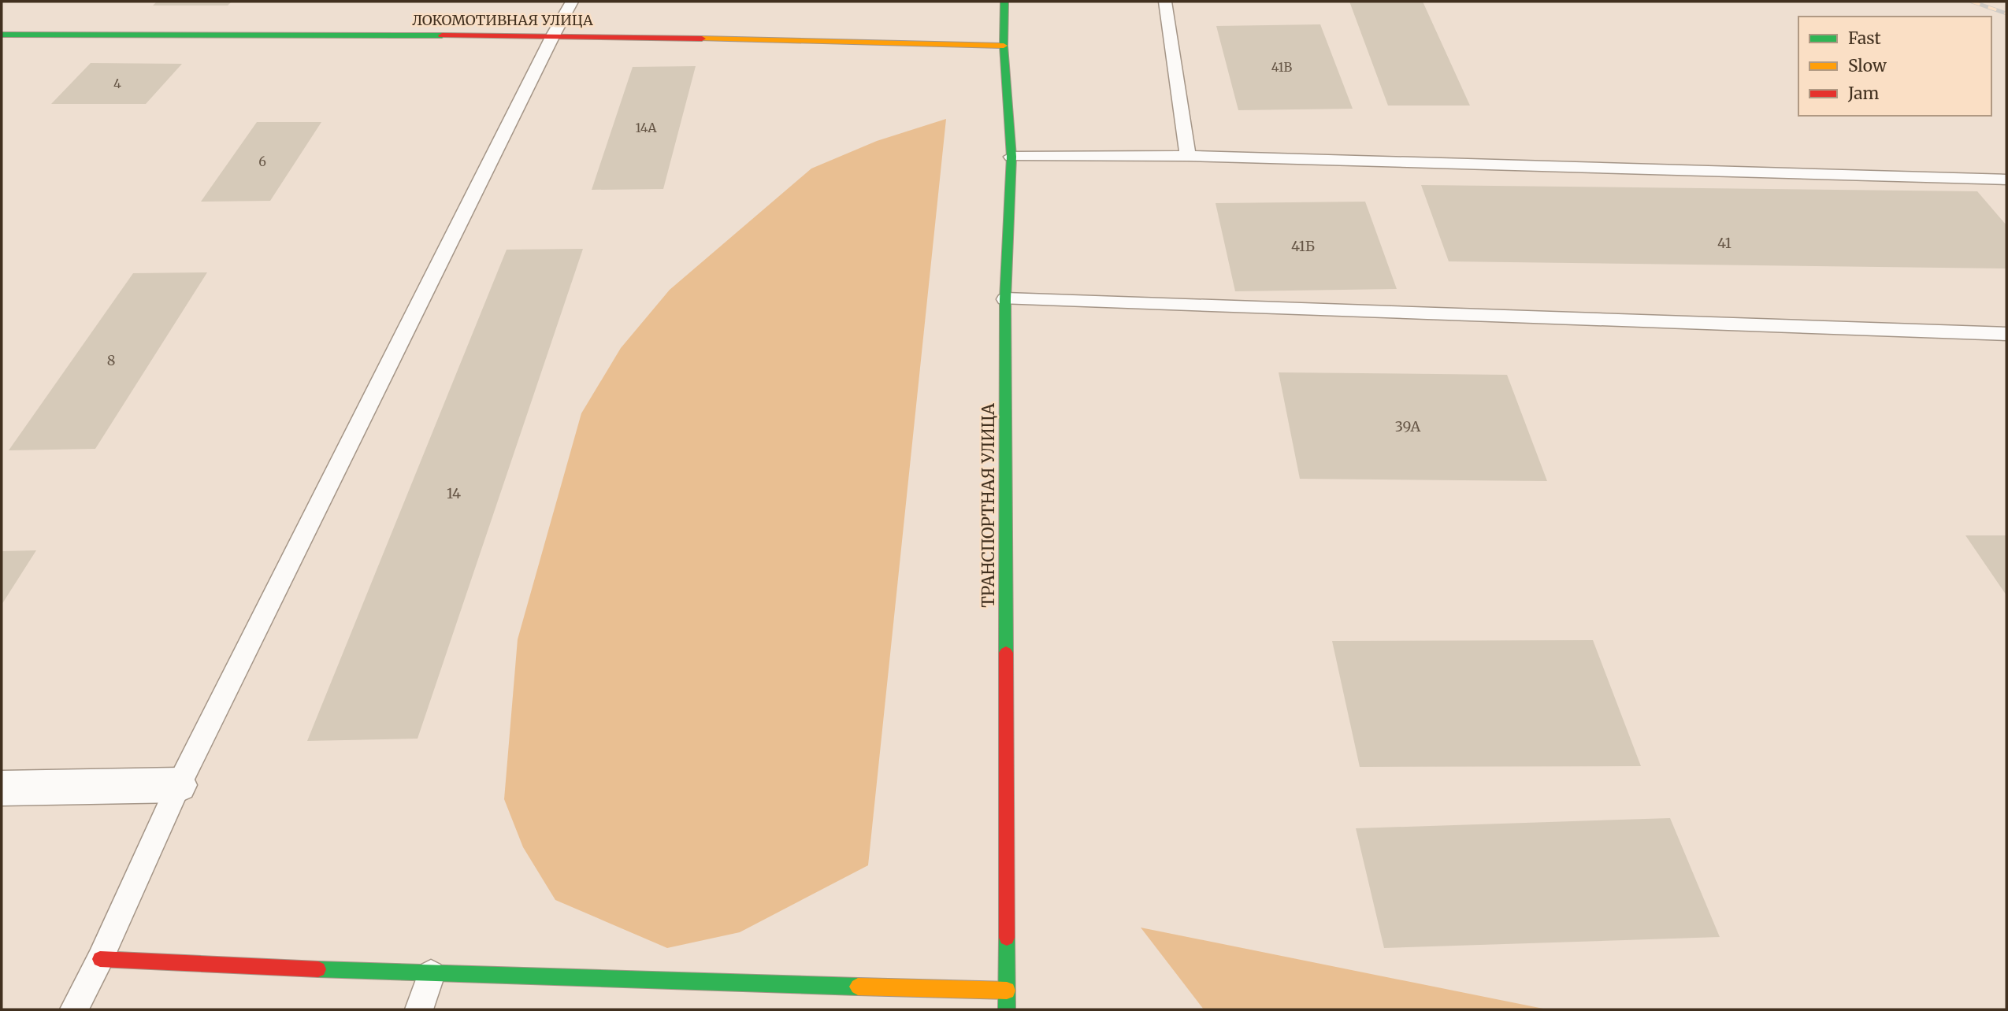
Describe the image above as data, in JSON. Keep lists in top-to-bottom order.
{
  "streets": {
    "street": ["ЛОКОМОТИВНАЯ УЛИЦА", "ТРАНСПОРТНАЯ УЛИЦА"]
  },
  "crossings": [
    ["ЛОКОМОТИВНАЯ УЛИЦА", "ТРАНСПОРТНАЯ УЛИЦА"]
  ],
  "house_numbers": [
    "41В",
    "4",
    "14А",
    "6",
    "41",
    "41Б",
    "8",
    "39А",
    "14"
  ],
  "legend": ["Fast", "Slow", "Jam"]
}
